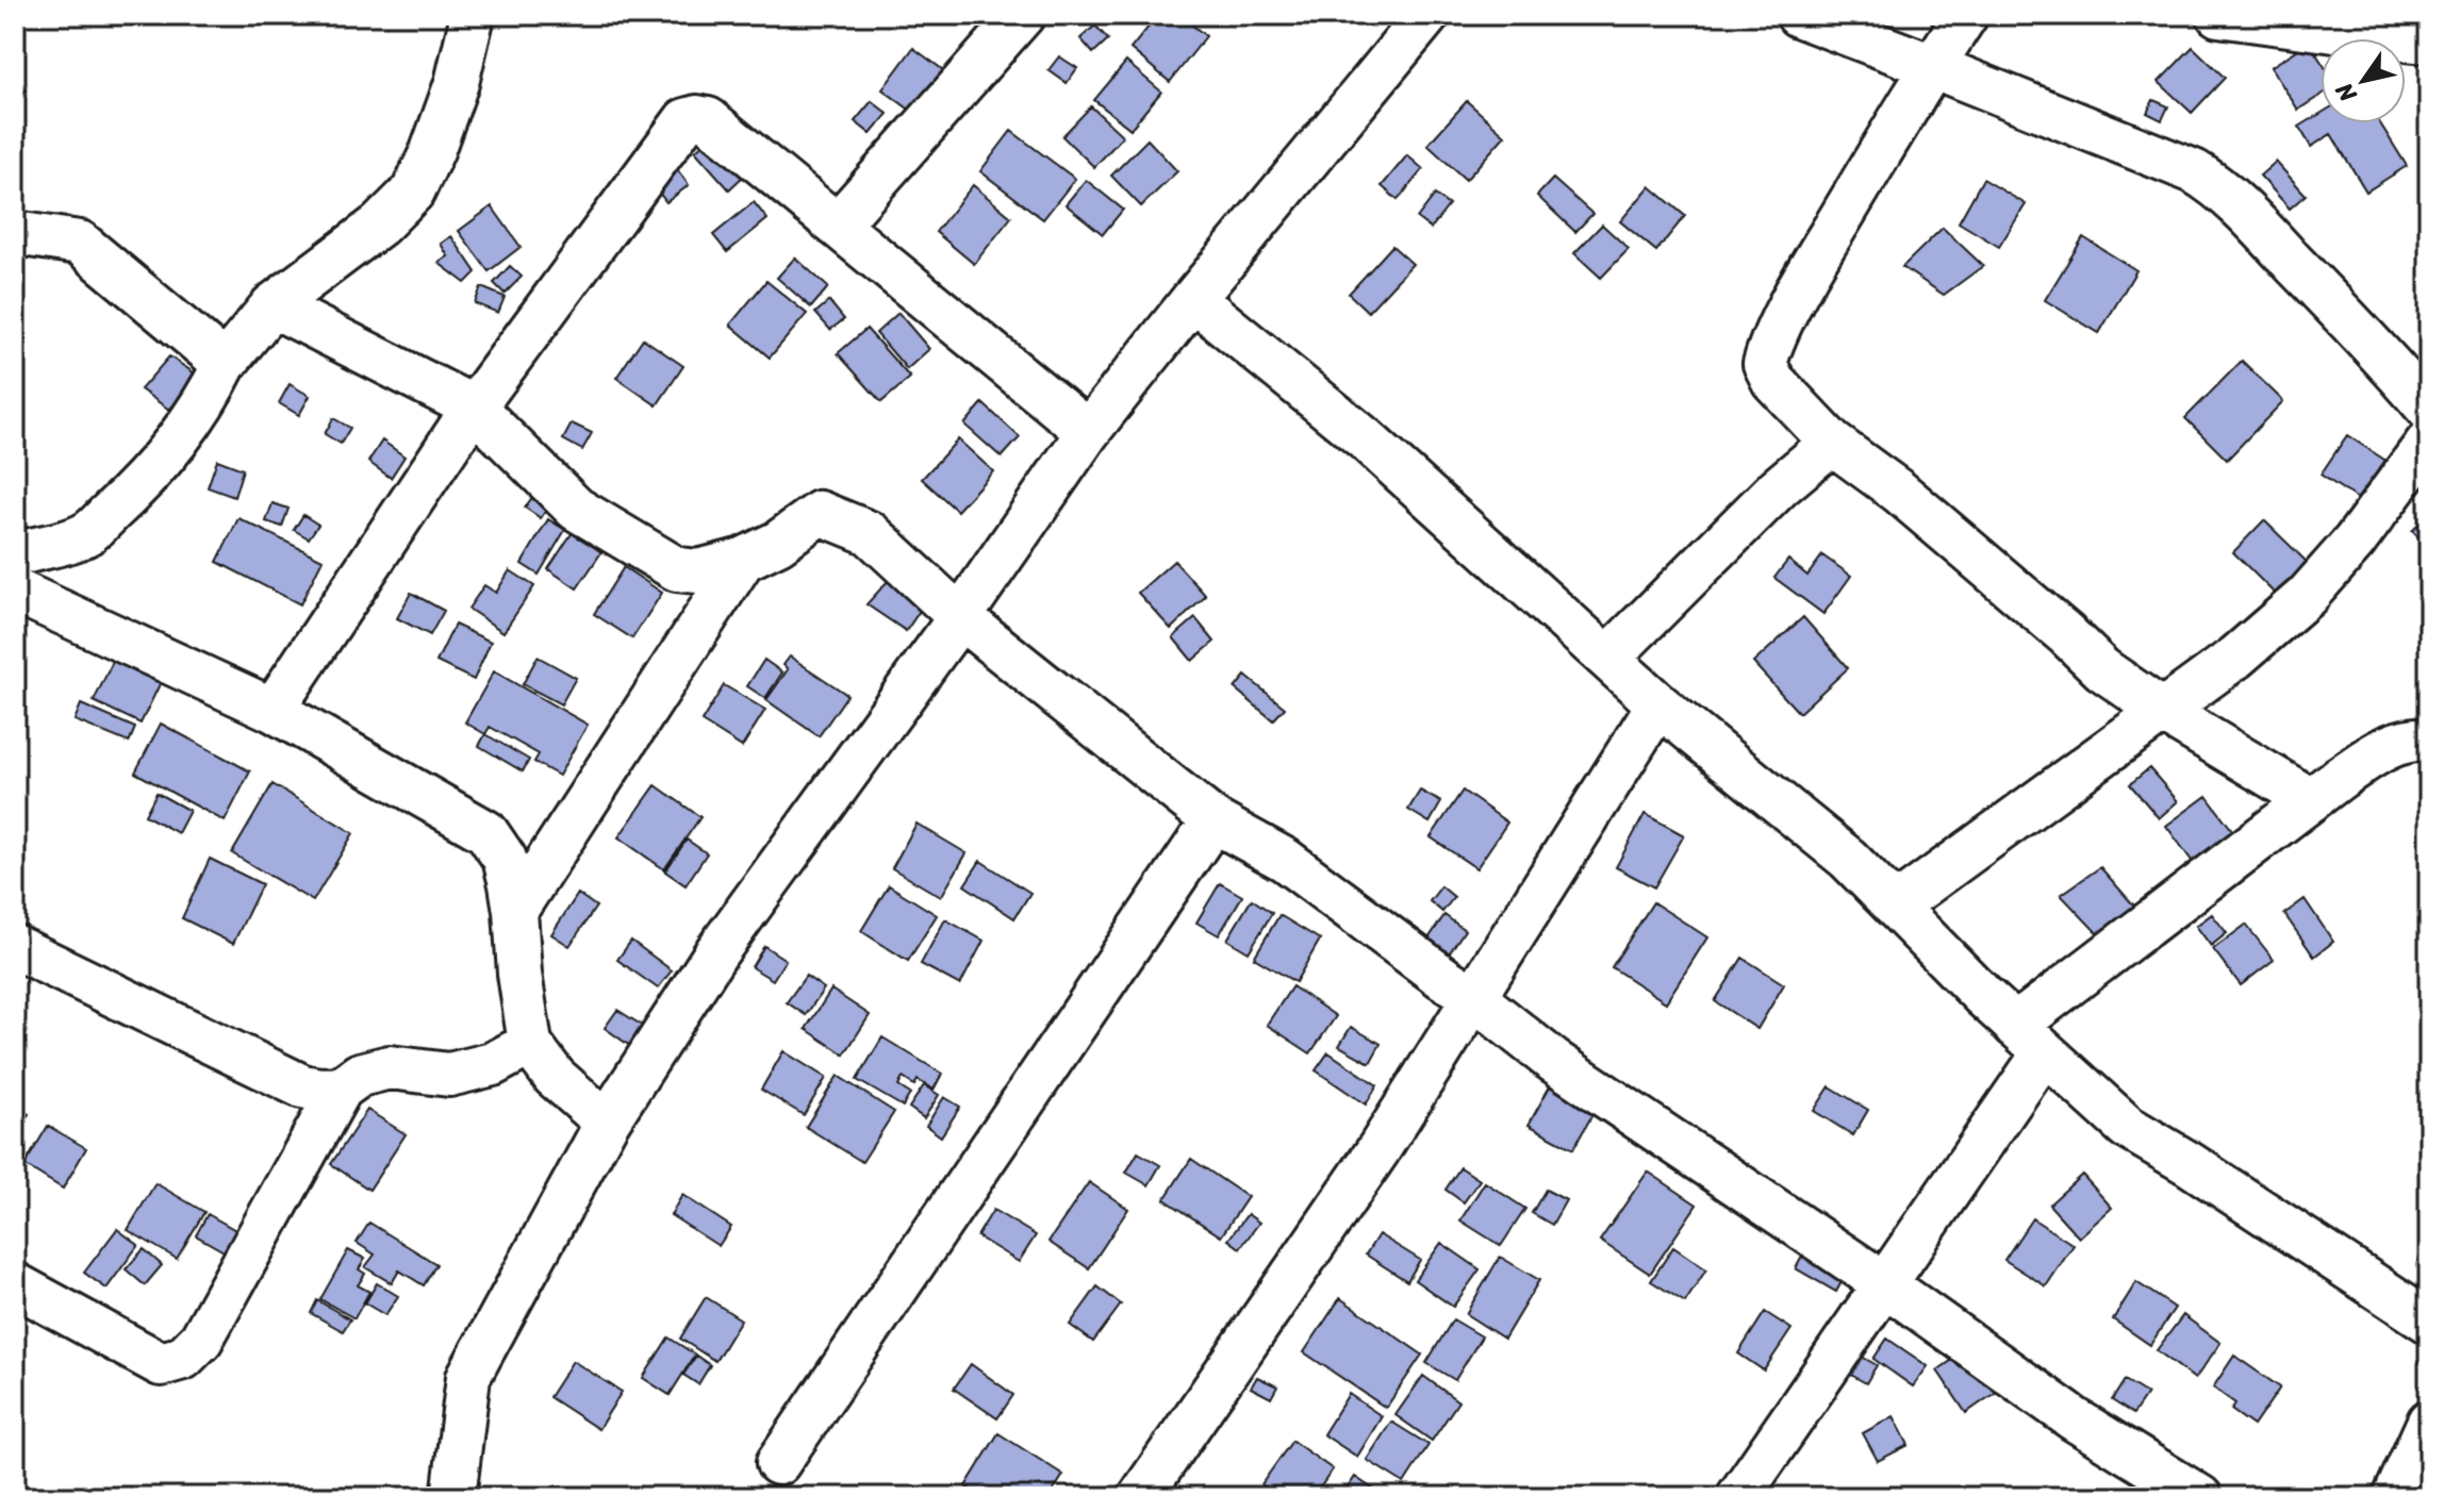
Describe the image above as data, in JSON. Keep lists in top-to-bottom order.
{
  "north": "bottom left"
}
